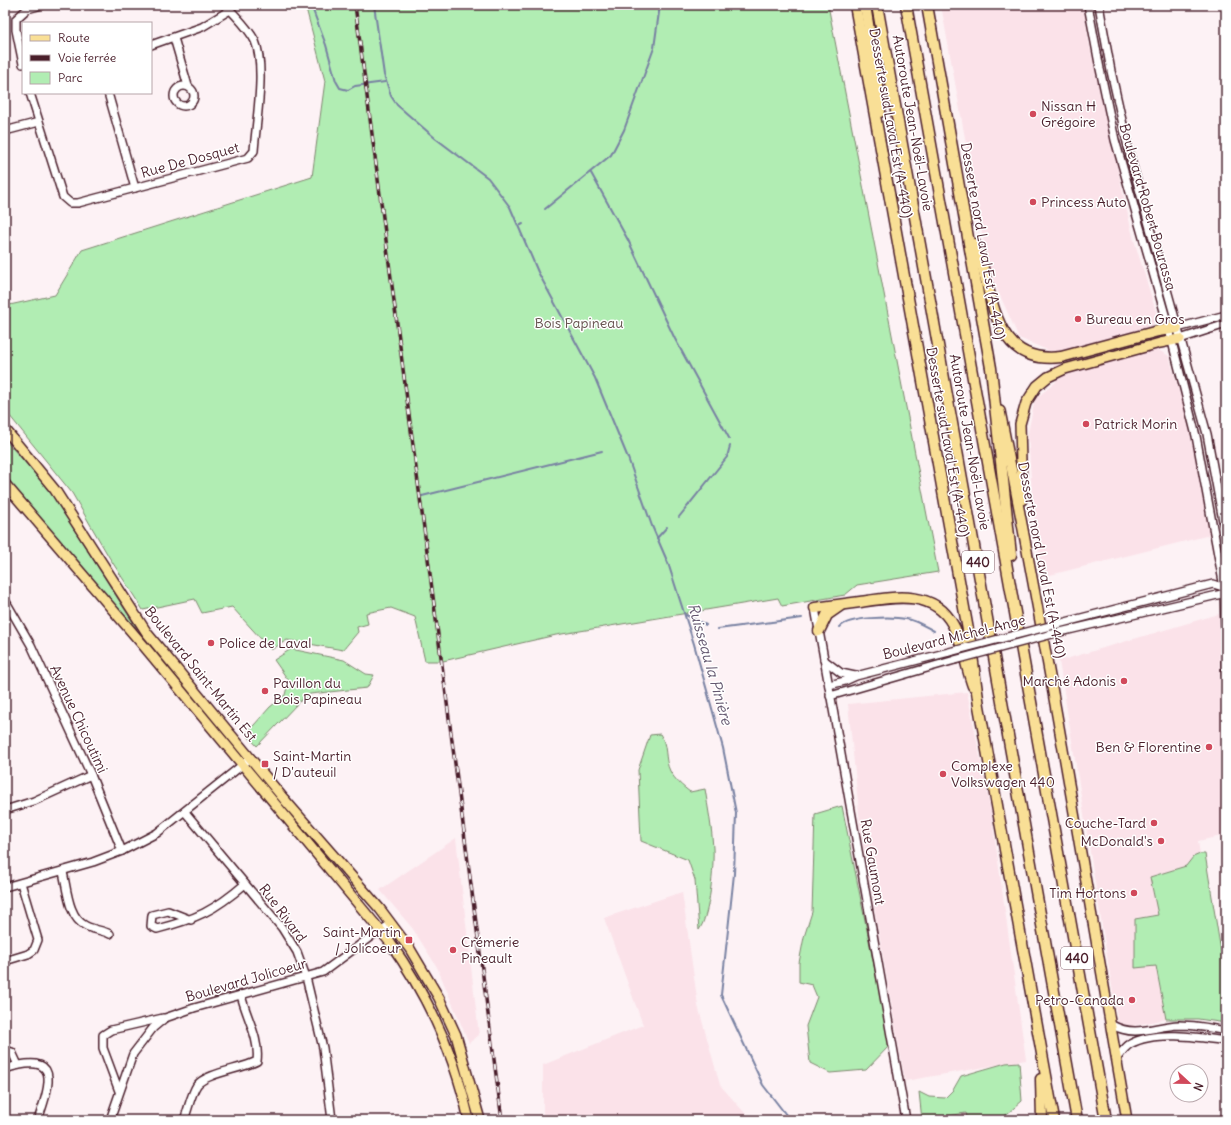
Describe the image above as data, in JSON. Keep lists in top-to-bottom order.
{
  "streets": {
    "highway": [
      "Desserte sud Laval Est (A-440)",
      "Autoroute Jean-Noël-Lavoie",
      "Desserte nord Laval Est (A-440)",
      "440"
    ],
    "main road": ["Boulevard Saint-Martin Est"],
    "street": [
      "Rue De Dosquet",
      "Boulevard Robert Bourassa",
      "Boulevard Michel-Ange",
      "Avenue Chicoutimi",
      "Rue Gaumont",
      "Rue Rivard",
      "Boulevard Jolicoeur"
    ]
  },
  "crossings": [
    ["Boulevard Robert Bourassa", "Boulevard Michel-Ange"],
    ["Boulevard Michel-Ange", "Rue Gaumont"],
    ["Boulevard Saint-Martin Est", "Boulevard Jolicoeur"],
    ["Rue Rivard", "Boulevard Jolicoeur"]
  ],
  "water": ["Ruisseau la Pinière"],
  "parks": ["Bois Papineau"],
  "places": {
    "other": [
      "Nissan H Grégoire",
      "Princess Auto",
      "Bureau en Gros",
      "Patrick Morin",
      "Police de Laval",
      "Marché Adonis",
      "Pavillon du Bois Papineau",
      "Ben & Florentine",
      "Complexe Volkswagen 440",
      "Couche-Tard",
      "McDonald's",
      "Tim Hortons",
      "Crémerie Pineault",
      "Petro-Canada"
    ],
    "transit": ["Saint-Martin / D'auteuil", "Saint-Martin / Jolicoeur"]
  },
  "legend": ["Route", "Voie ferrée", "Parc"],
  "north": "right"
}
